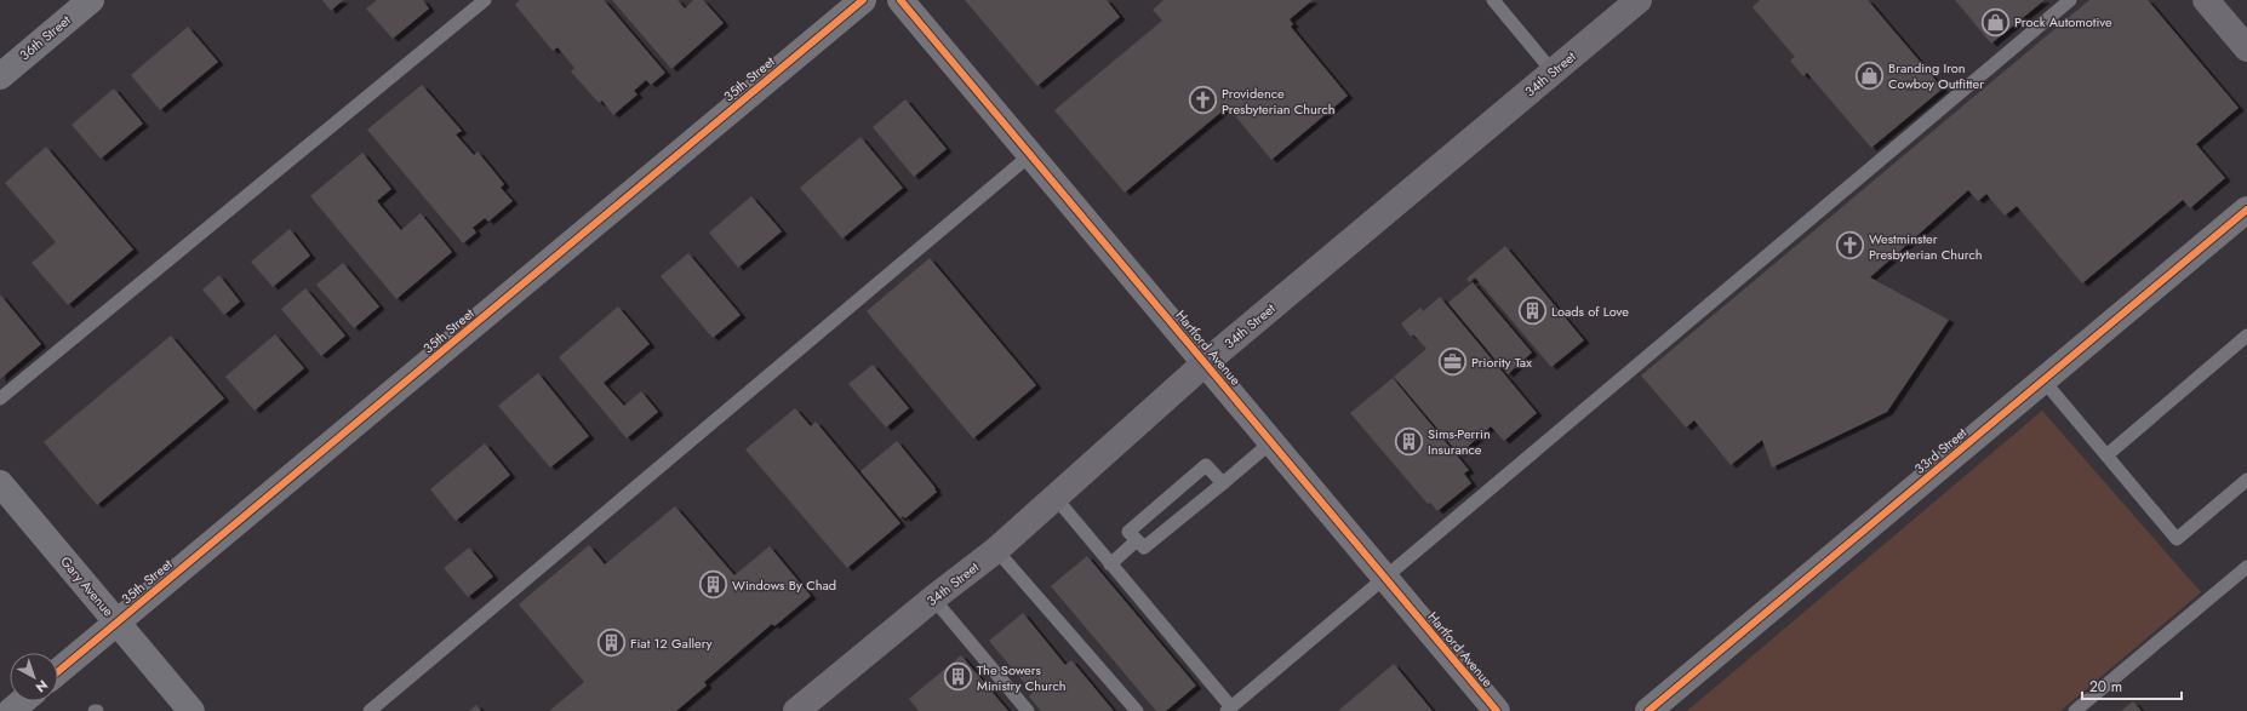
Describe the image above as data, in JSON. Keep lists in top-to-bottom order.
{
  "streets": {
    "main road": ["34th Street"],
    "street": [
      "36th Street",
      "35th Street",
      "Hartford Avenue",
      "33rd Street",
      "Gary Avenue"
    ]
  },
  "crossings": [
    ["34th Street", "Hartford Avenue"],
    ["35th Street", "Gary Avenue"]
  ],
  "places": {
    "shop": ["Prock Automotive", "Branding Iron Cowboy Outfitter"],
    "church": ["Providence Presbyterian Church", "Westminster Presbyterian Church"],
    "building": [
      "Loads of Love",
      "Sims-Perrin Insurance",
      "Windows By Chad",
      "Fiat 12 Gallery",
      "The Sowers Ministry Church"
    ],
    "office": ["Priority Tax"]
  },
  "scale_bar": "20 m",
  "north": "bottom right"
}
